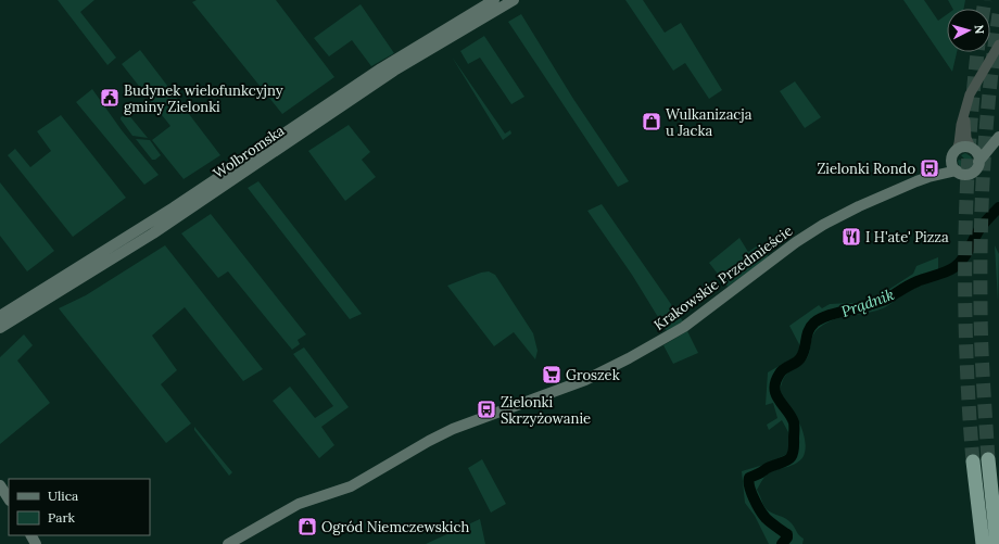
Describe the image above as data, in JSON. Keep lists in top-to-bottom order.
{
  "streets": {
    "main road": ["Wolbromska", "Krakowskie Przedmieście"]
  },
  "water": ["Prądnik"],
  "places": {
    "public building": ["Budynek wielofunkcyjny gminy Zielonki"],
    "shop": ["Wulkanizacja u Jacka", "Ogród Niemczewskich"],
    "bus stop": ["Zielonki Rondo", "Zielonki Skrzyżowanie"],
    "restaurant": ["I H'ate' Pizza"],
    "supermarket": ["Groszek"]
  },
  "legend": ["Ulica", "Park"],
  "north": "right"
}
